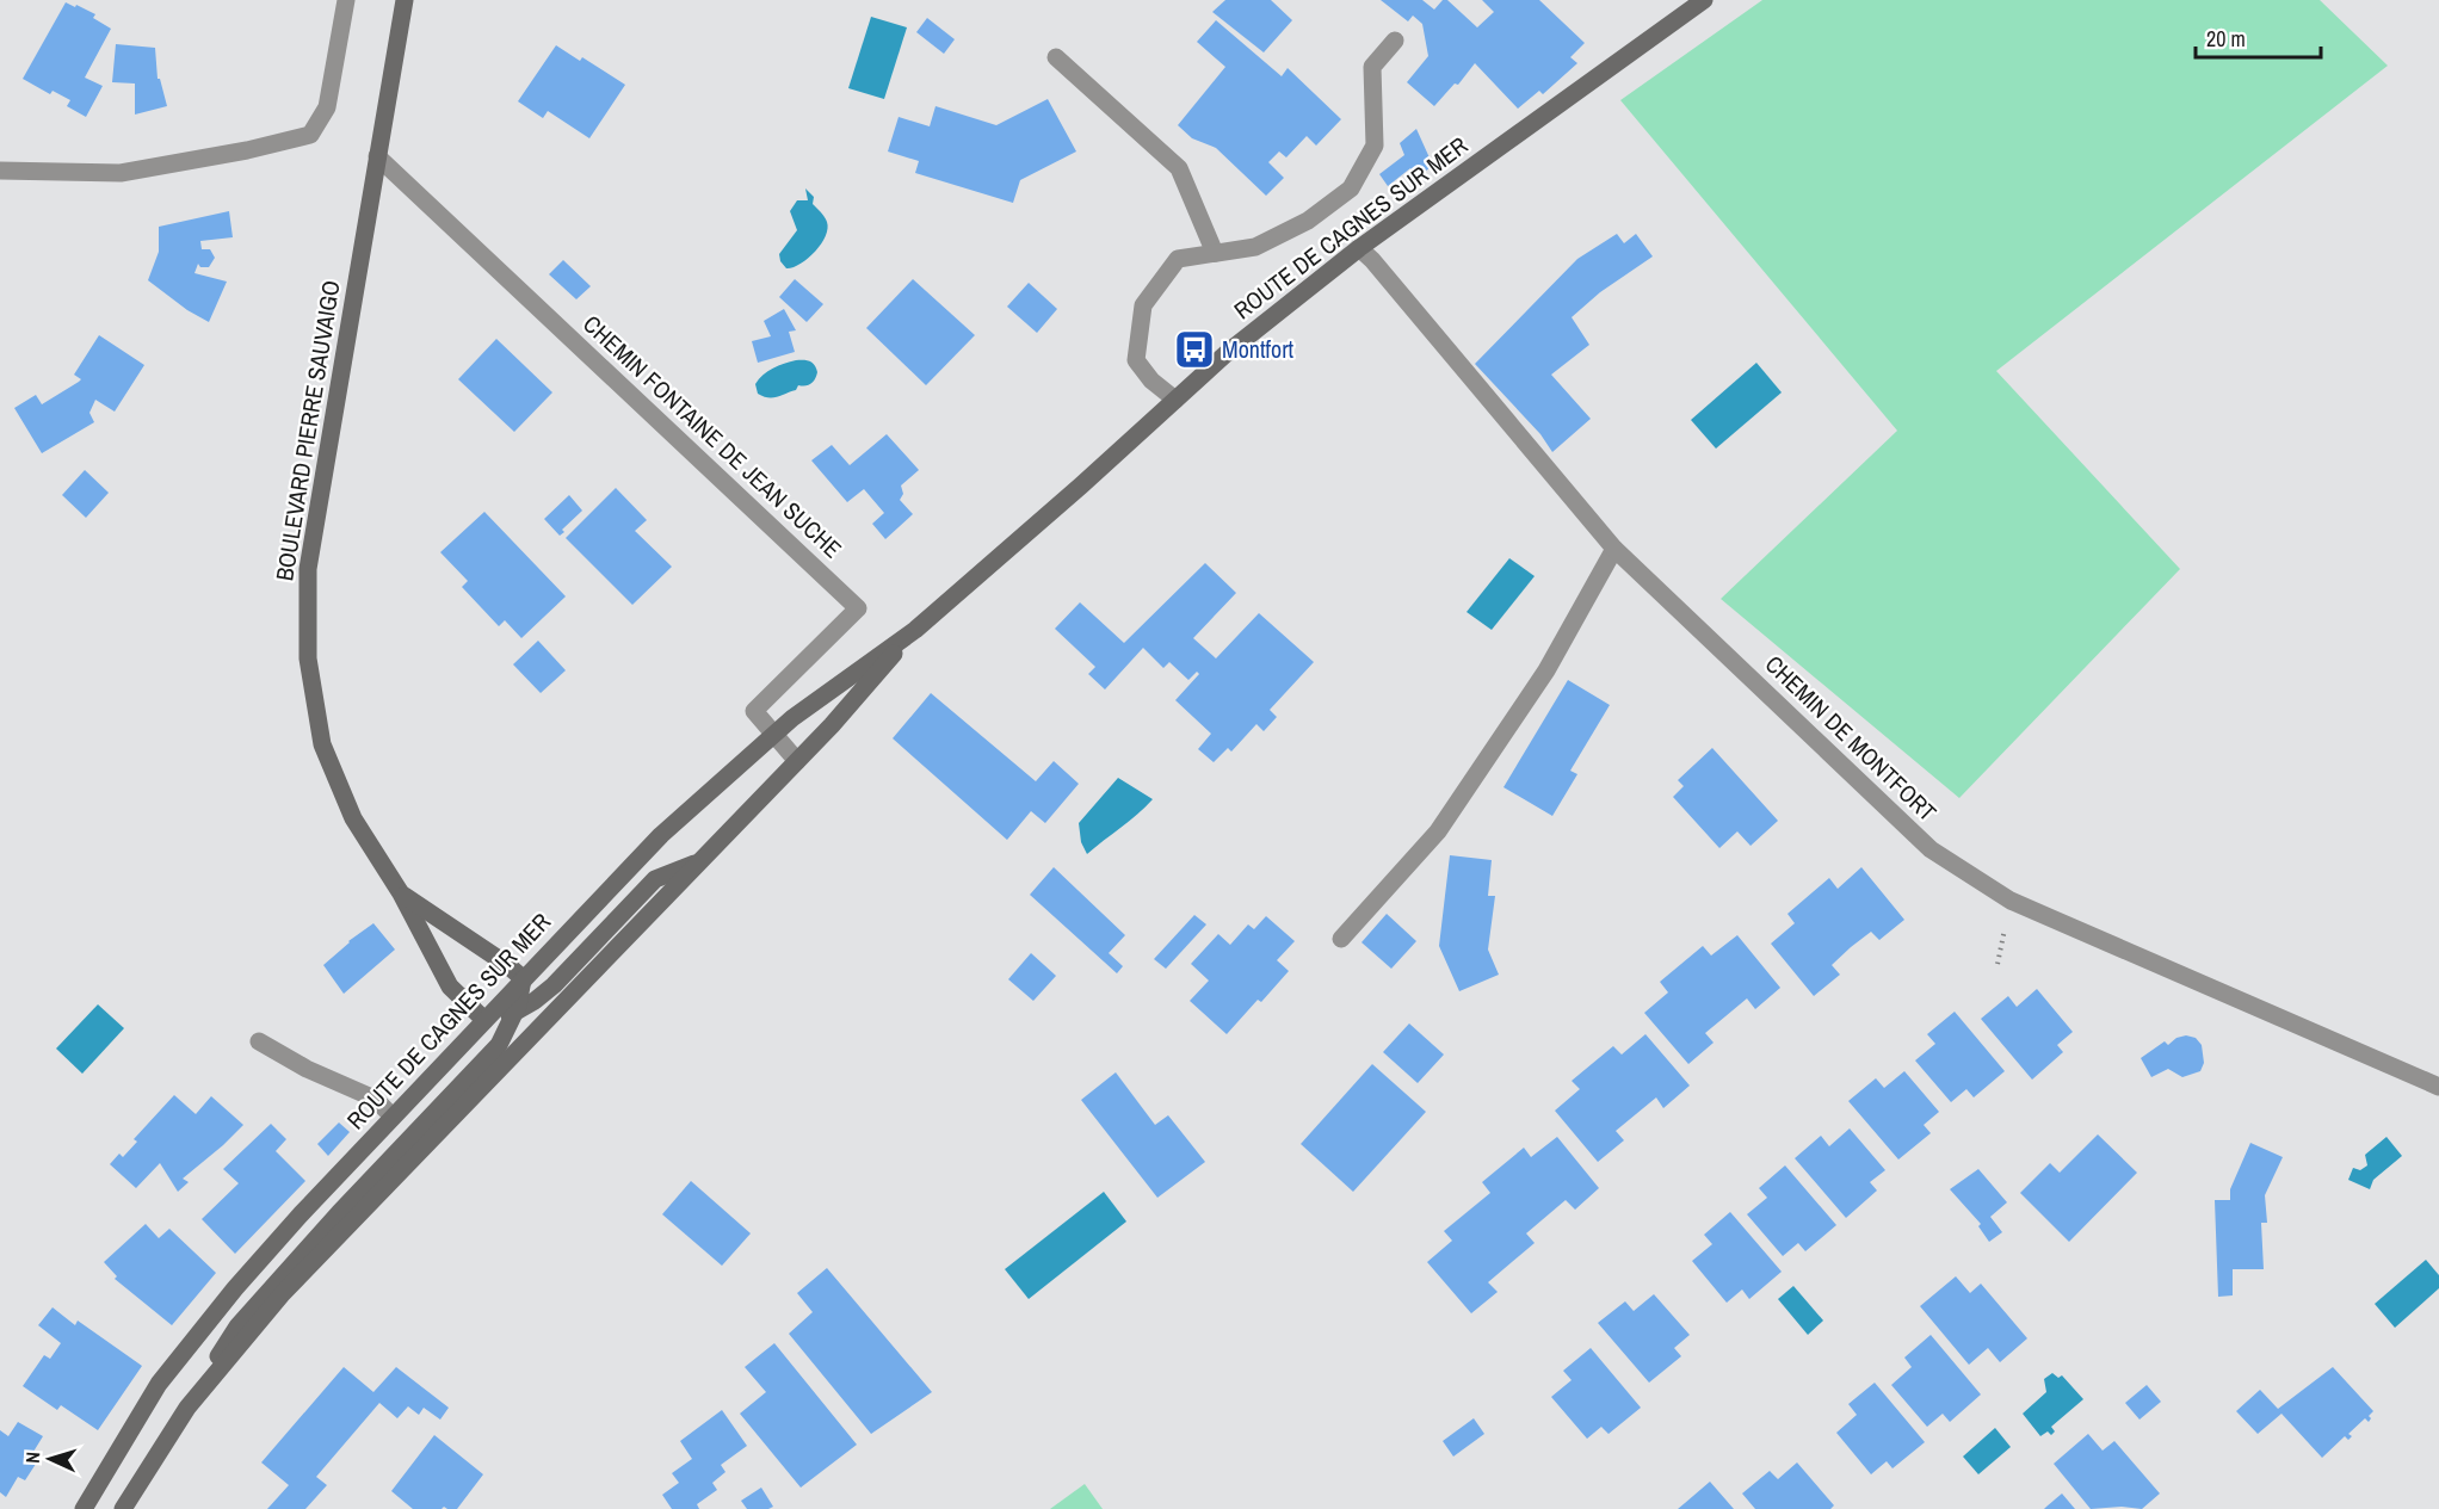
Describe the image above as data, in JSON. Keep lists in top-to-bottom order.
{
  "streets": {
    "main road": ["ROUTE DE CAGNES SUR MER", "BOULEVARD PIERRE SAUVAIGO"],
    "street": ["CHEMIN FONTAINE DE JEAN SUCHE", "CHEMIN DE MONTFORT"]
  },
  "crossings": [
    ["ROUTE DE CAGNES SUR MER", "BOULEVARD PIERRE SAUVAIGO"],
    ["ROUTE DE CAGNES SUR MER", "CHEMIN FONTAINE DE JEAN SUCHE"],
    ["ROUTE DE CAGNES SUR MER", "CHEMIN DE MONTFORT"],
    ["BOULEVARD PIERRE SAUVAIGO", "CHEMIN FONTAINE DE JEAN SUCHE"]
  ],
  "places": {
    "bus stop": ["Montfort"]
  },
  "scale_bar": "20 m",
  "north": "left"
}
